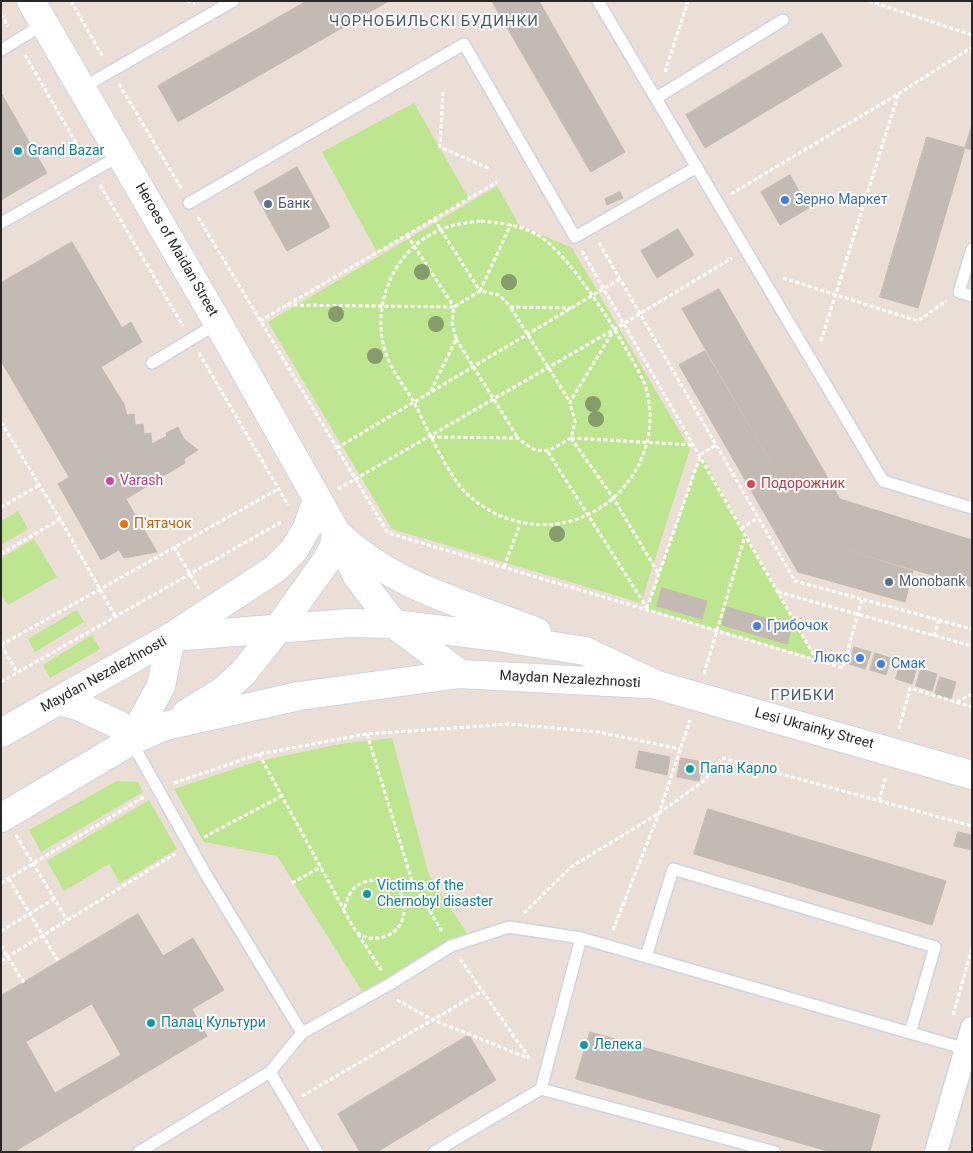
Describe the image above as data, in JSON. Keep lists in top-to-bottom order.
{
  "streets": {
    "main road": ["Heroes of Maidan Street", "Maydan Nezalezhnosti", "Lesi Ukrainky Street"]
  },
  "crossings": [
    ["Maydan Nezalezhnosti", "Lesi Ukrainky Street"]
  ],
  "districts": ["ЧОРНОБИЛЬСКІ БУДИНКИ", "ГРИБКИ"],
  "places": [
    "Grand Bazar",
    "Зерно Маркет",
    "Банк",
    "Varash",
    "Подорожник",
    "П'ятачок",
    "Monobank",
    "Грибочок",
    "Люкс",
    "Смак",
    "Папа Карло",
    "Victims of the Chernobyl disaster",
    "Палац Культури",
    "Лелека"
  ]
}
